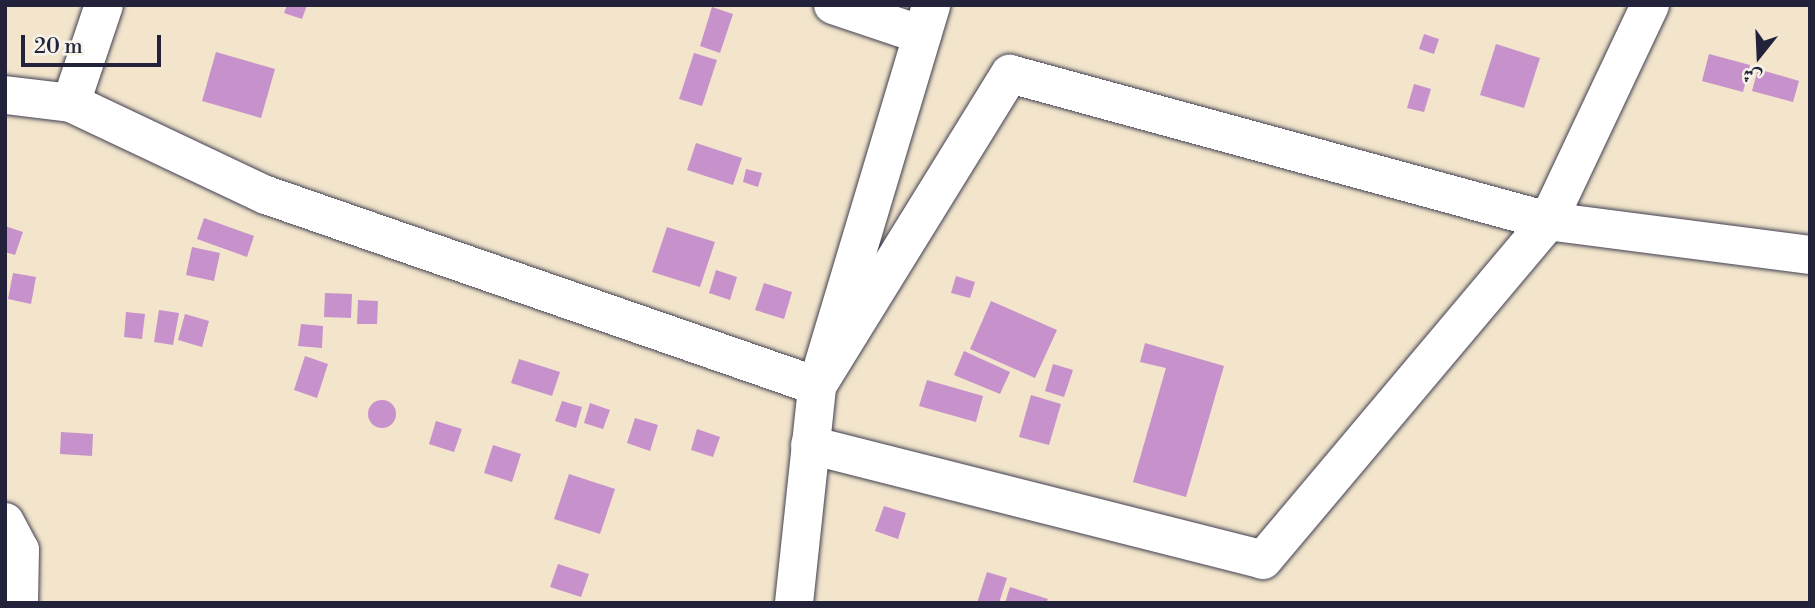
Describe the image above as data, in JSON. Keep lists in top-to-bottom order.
{
  "scale_bar": "20 m",
  "north": "bottom"
}
